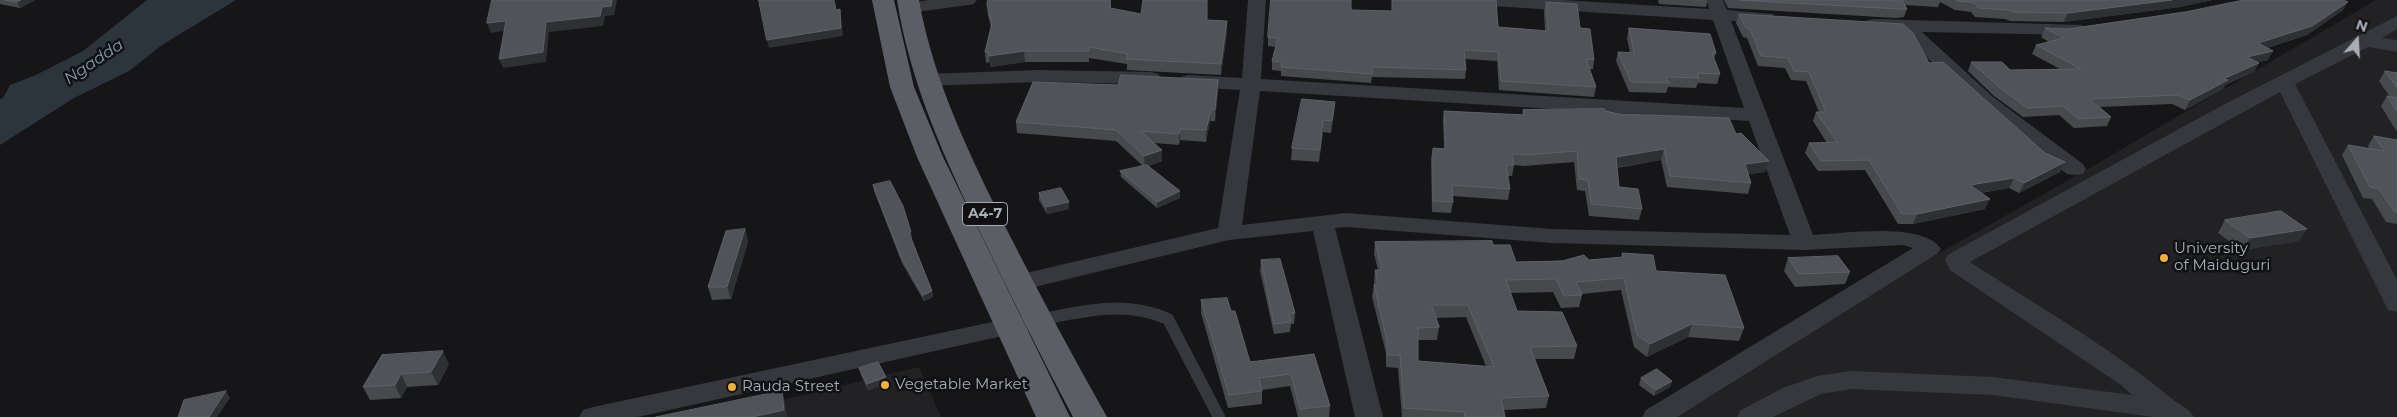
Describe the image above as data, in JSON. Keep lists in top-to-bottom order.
{
  "streets": {
    "highway": ["A4-7"]
  },
  "water": ["Ngadda"],
  "places": ["University of Maiduguri", "Vegetable Market", "Rauda Street"],
  "north": "top"
}
